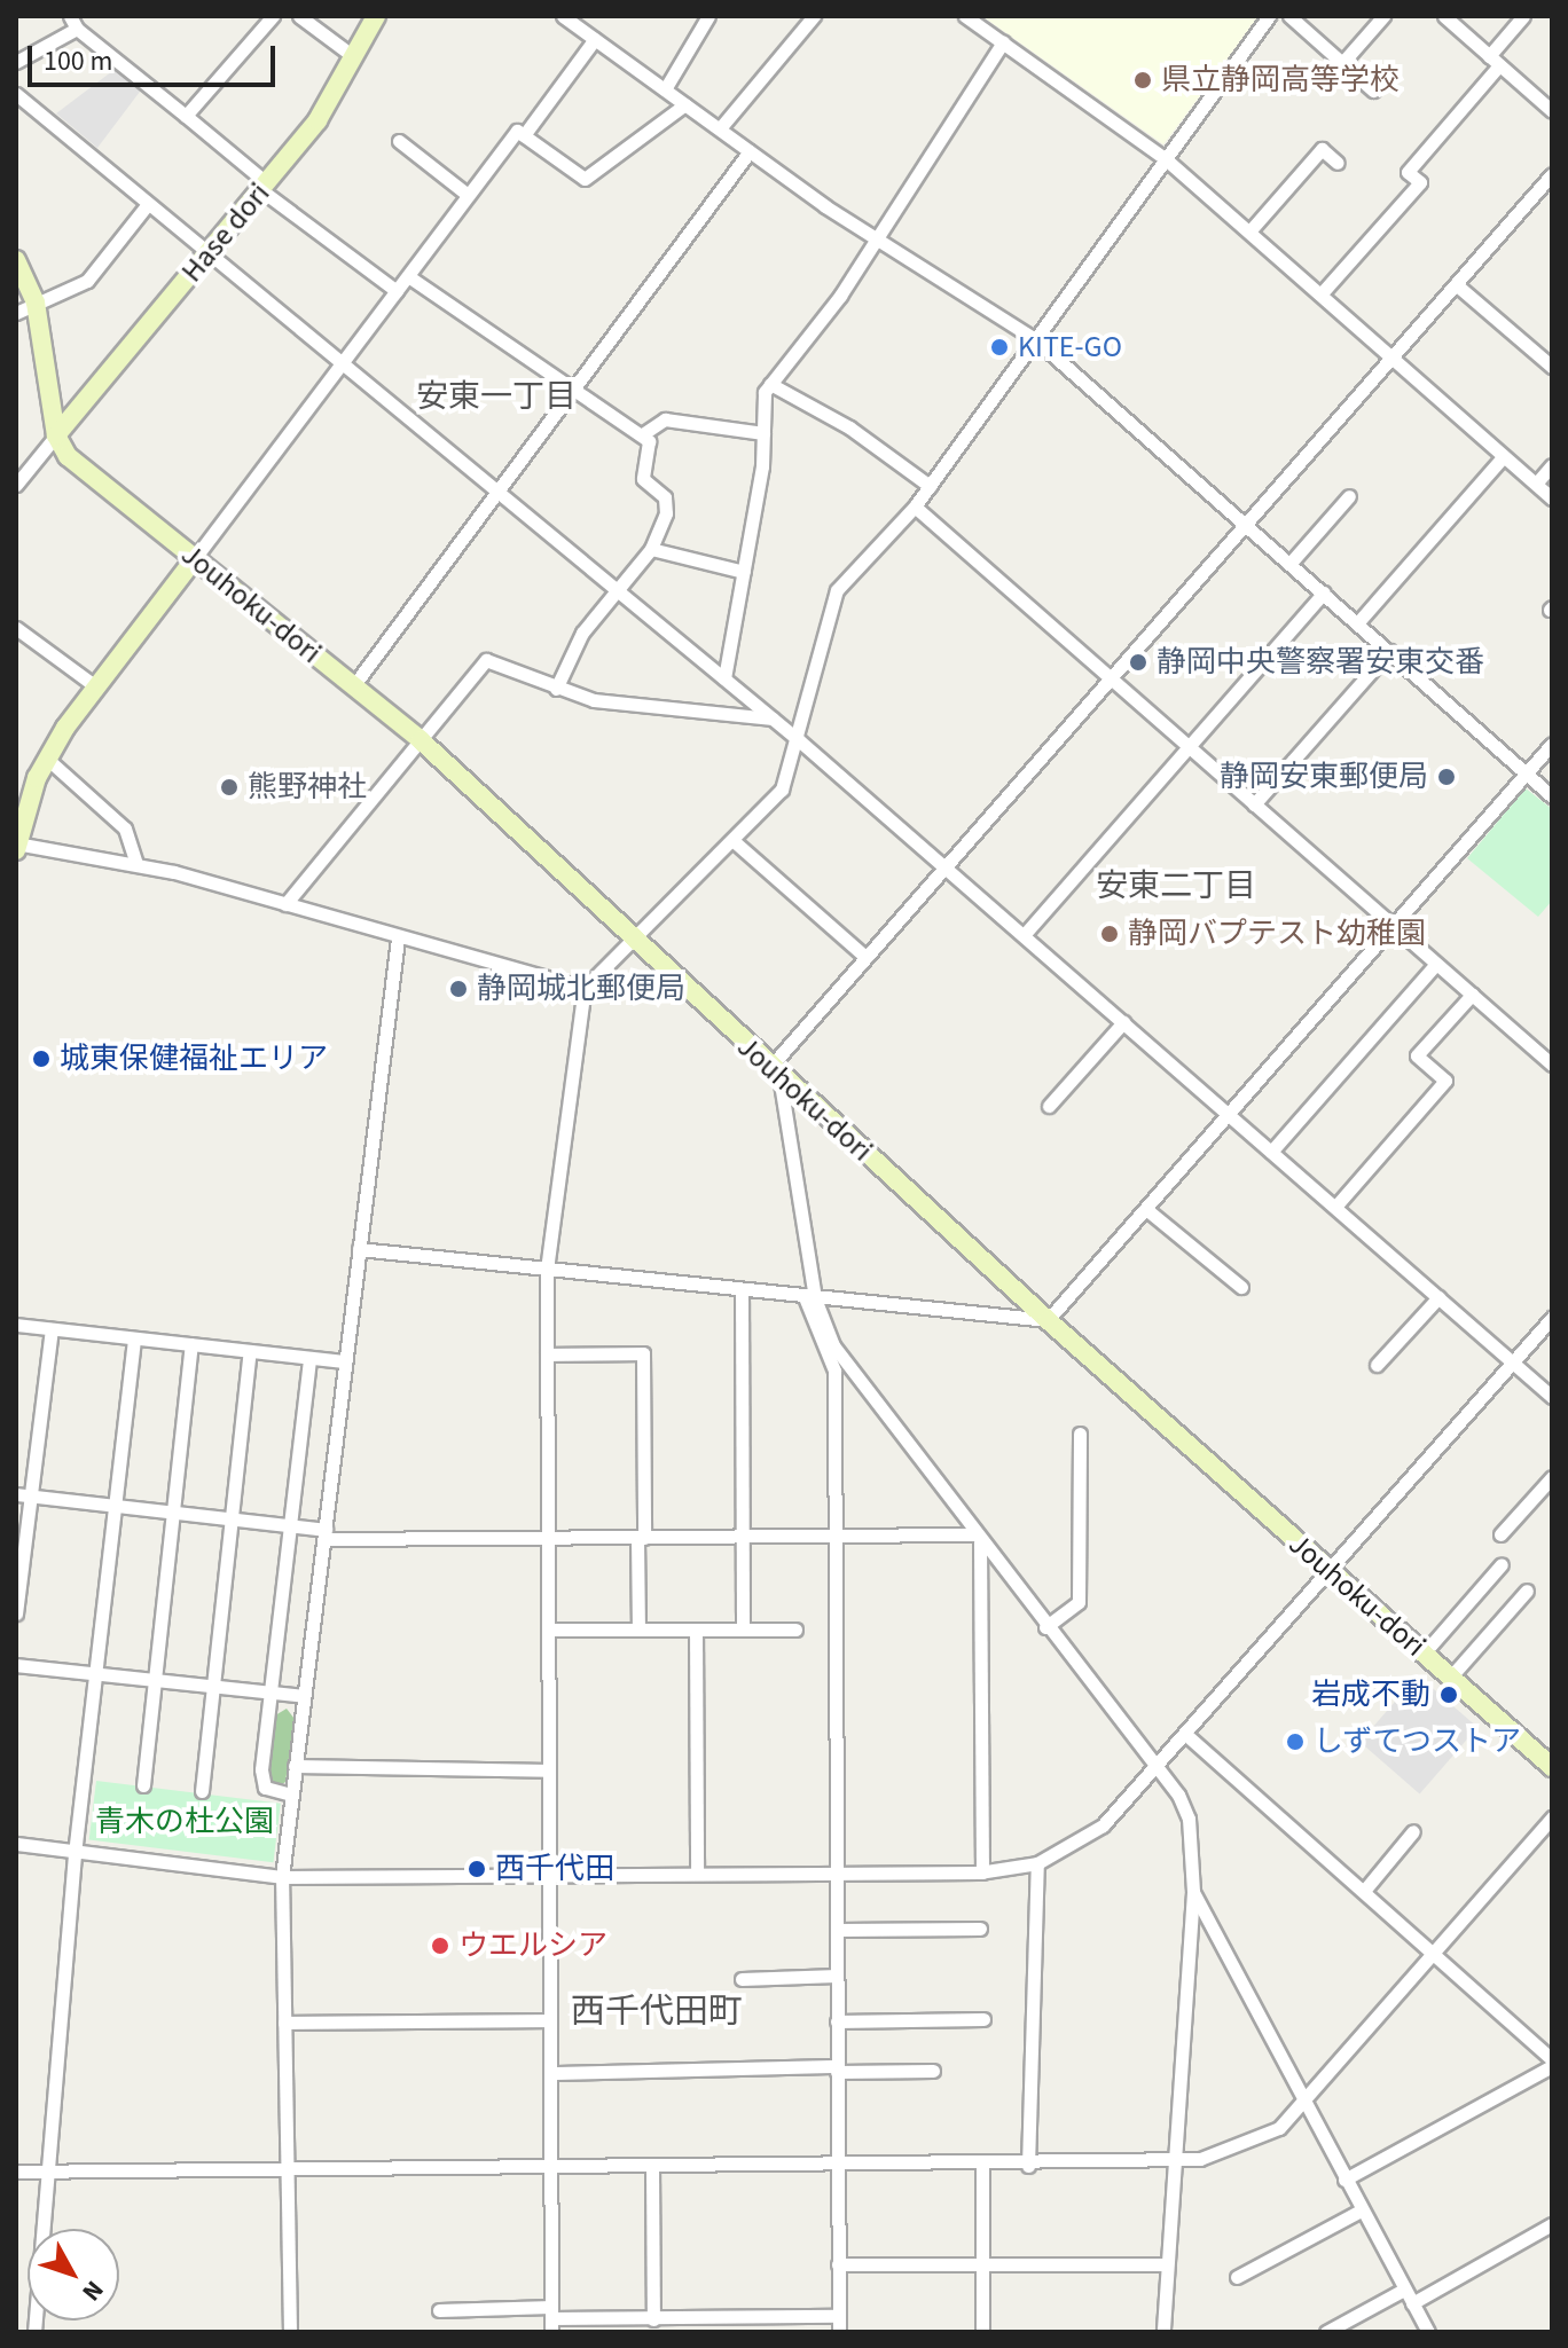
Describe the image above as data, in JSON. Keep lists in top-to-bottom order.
{
  "streets": {
    "street": ["Hase dori", "Jouhoku-dori"]
  },
  "crossings": [
    ["Hase dori", "Jouhoku-dori"]
  ],
  "districts": ["安東一丁目", "安東二丁目", "西千代田町"],
  "parks": ["青木の杜公園"],
  "places": [
    "県立静岡高等学校",
    "KITE-GO",
    "静岡中央警察署安東交番",
    "静岡安東郵便局",
    "熊野神社",
    "静岡バプテスト幼稚園",
    "静岡城北郵便局",
    "城東保健福祉エリア",
    "岩成不動",
    "しずてつストア",
    "西千代田",
    "ウエルシア"
  ],
  "scale_bar": "100 m",
  "north": "bottom right"
}
